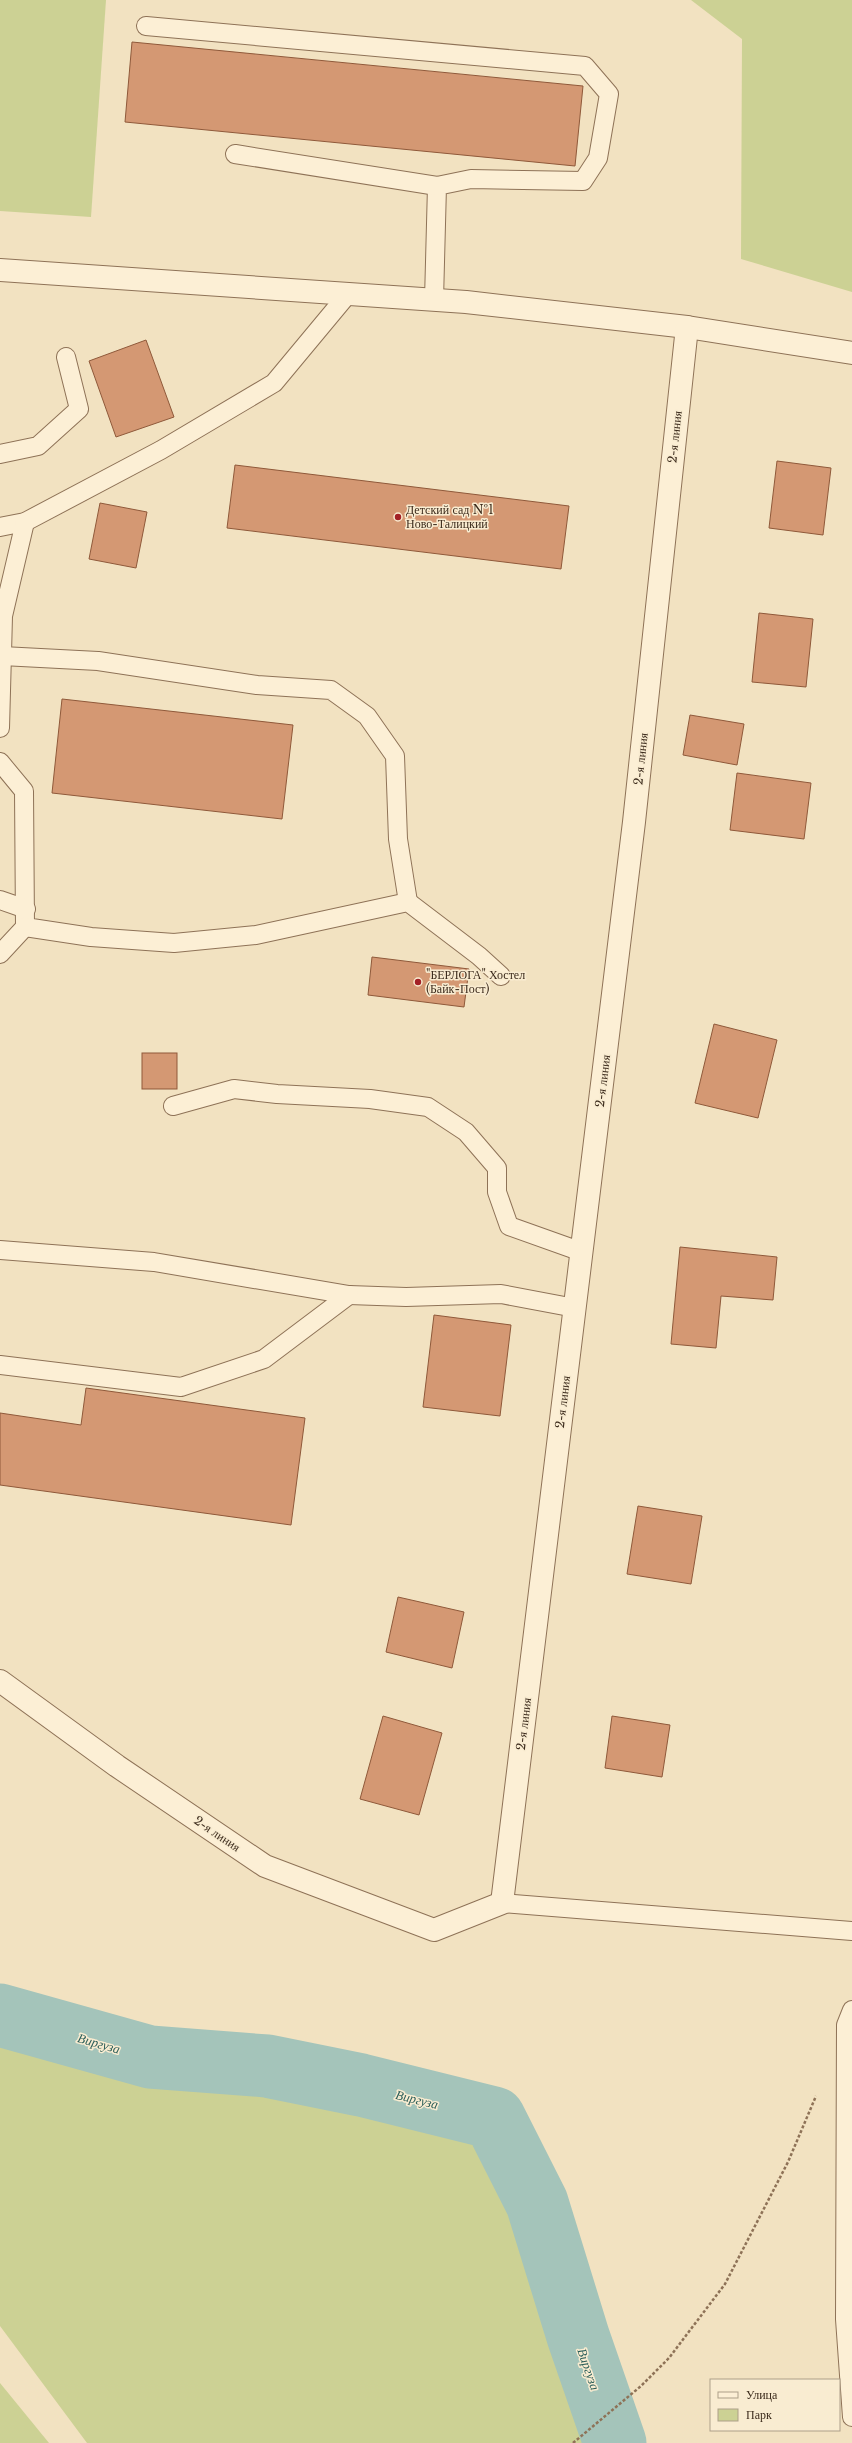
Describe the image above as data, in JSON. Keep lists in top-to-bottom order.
{
  "streets": {
    "street": ["2-я линия"]
  },
  "water": ["Виргуза"],
  "places": ["Детский сад №1 Ново-Талицкий", "\"БЕРЛОГА\" Хостел (Байк-Пост)"],
  "legend": ["Улица", "Парк"]
}
